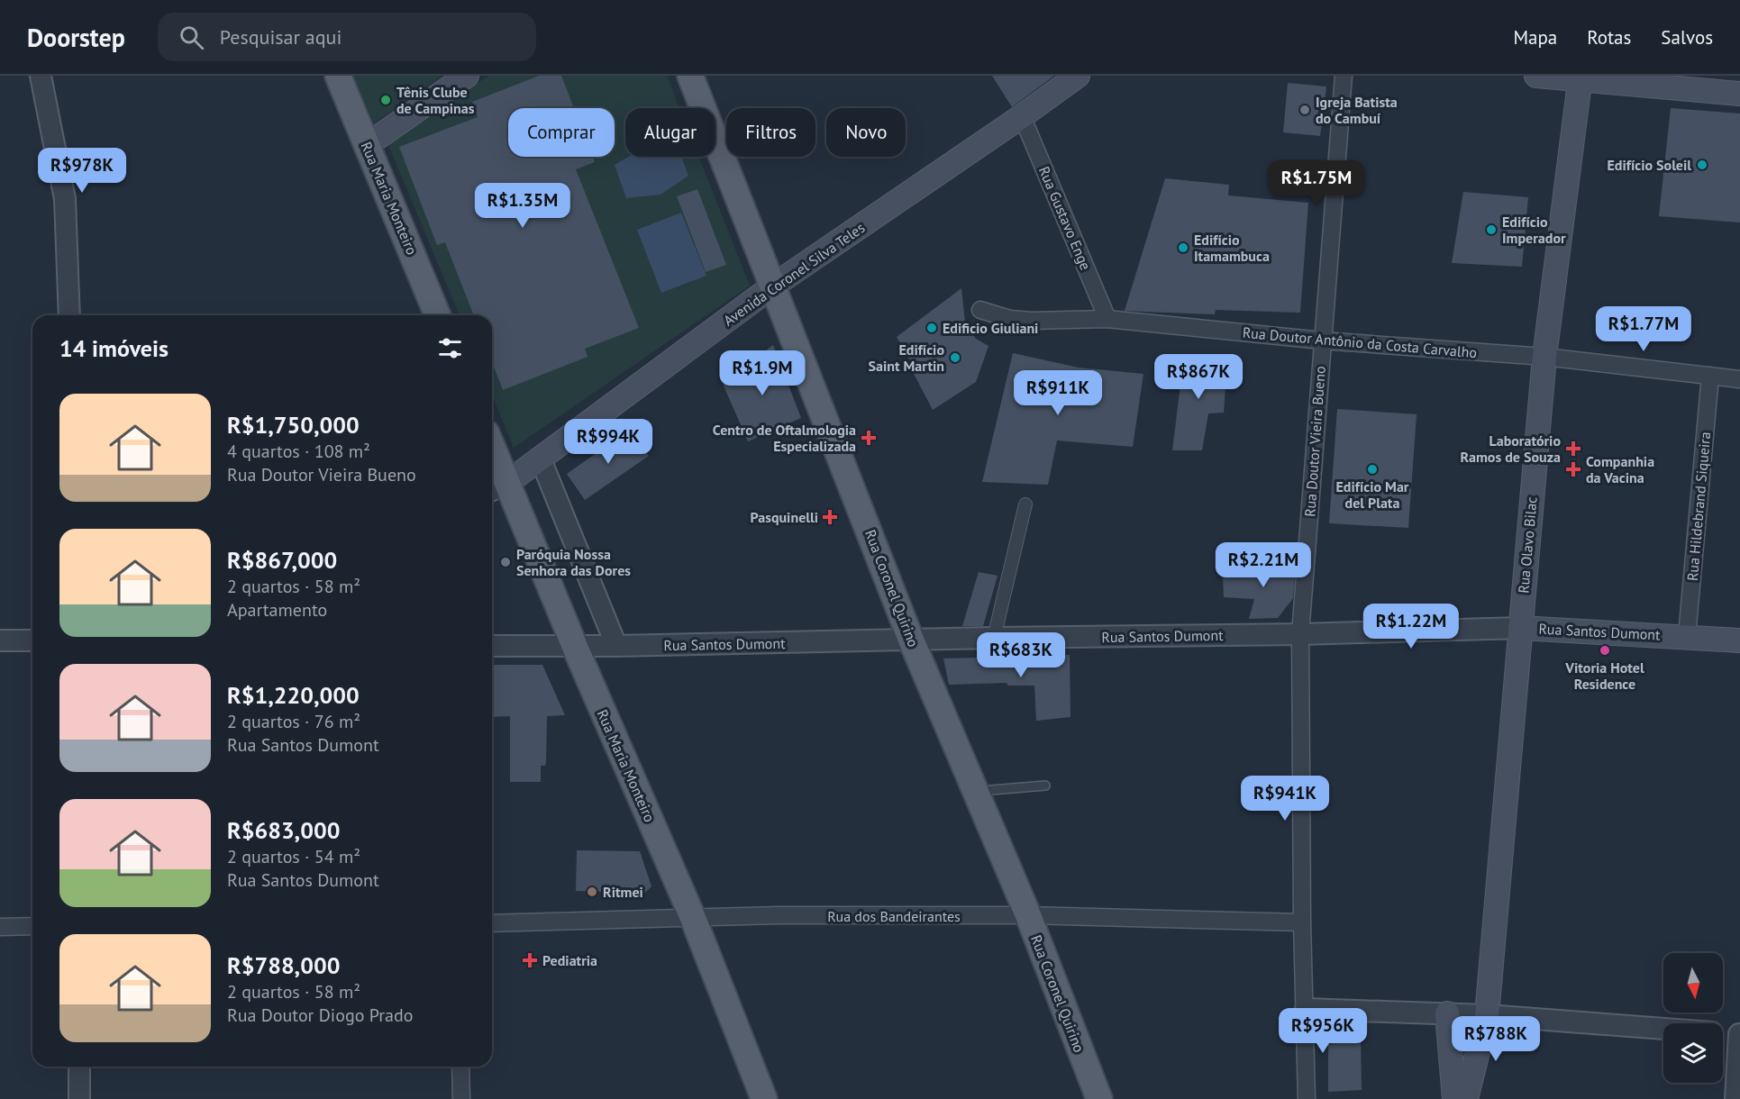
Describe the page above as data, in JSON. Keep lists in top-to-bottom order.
{
  "streets": {
    "main road": [
      "Rua Maria Monteiro",
      "Avenida Coronel Silva Teles",
      "Rua Olavo Bilac",
      "Rua Coronel Quirino",
      "Rua Santos Dumont"
    ],
    "street": [
      "Rua Gustavo Enge",
      "Rua Doutor Antônio da Costa Carvalho",
      "Rua Doutor Vieira Bueno",
      "Rua Hildebrand Siqueira",
      "Rua dos Bandeirantes"
    ]
  },
  "crossings": [
    ["Rua Maria Monteiro", "Avenida Coronel Silva Teles"],
    ["Rua Maria Monteiro", "Rua Santos Dumont"],
    ["Rua Maria Monteiro", "Rua dos Bandeirantes"],
    ["Rua Gustavo Enge", "Avenida Coronel Silva Teles"],
    ["Rua Gustavo Enge", "Rua Doutor Antônio da Costa Carvalho"],
    ["Avenida Coronel Silva Teles", "Rua Coronel Quirino"],
    ["Rua Doutor Antônio da Costa Carvalho", "Rua Doutor Vieira Bueno"],
    ["Rua Doutor Antônio da Costa Carvalho", "Rua Hildebrand Siqueira"],
    ["Rua Doutor Antônio da Costa Carvalho", "Rua Olavo Bilac"],
    ["Rua Doutor Vieira Bueno", "Rua Santos Dumont"],
    ["Rua Doutor Vieira Bueno", "Rua dos Bandeirantes"],
    ["Rua Hildebrand Siqueira", "Rua Santos Dumont"],
    ["Rua Olavo Bilac", "Rua Santos Dumont"],
    ["Rua Coronel Quirino", "Rua Santos Dumont"],
    ["Rua Coronel Quirino", "Rua dos Bandeirantes"]
  ],
  "places": {
    "other": [
      "Tênis Clube de Campinas",
      "Igreja Batista do Cambuí",
      "Edifício Soleil",
      "Edifício Imperador",
      "Edifício Itamambuca",
      "Edificio Giuliani",
      "Edifício Saint Martin",
      "Edifício Mar del Plata",
      "Paróquia Nossa Senhora das Dores",
      "Vitoria Hotel Residence",
      "Ritmei"
    ],
    "health": [
      "Centro de Oftalmologia Especializada",
      "Laboratório Ramos de Souza",
      "Companhia da Vacina",
      "Pasquinelli",
      "Pediatria"
    ]
  },
  "north": "bottom",
  "page": {
    "header": "Doorstep",
    "search": "Pesquisar aqui",
    "nav": ["Mapa", "Rotas", "Salvos"],
    "chip": [
      "Comprar",
      "Alugar",
      "Filtros",
      "Novo"
    ],
    "price": [
      "R$978K",
      "R$1.75M",
      "R$1.35M",
      "R$1.77M",
      "R$1.9M",
      "R$867K",
      "R$911K",
      "R$994K",
      "R$2.21M",
      "R$1.22M",
      "R$683K",
      "R$941K",
      "R$956K",
      "R$788K"
    ],
    "heading": "14 imóveis",
    "list": [
      {
        "name": "R$1,750,000",
        "note": "4 quartos · 108 m² · Rua Doutor Vieira Bueno"
      },
      {
        "name": "R$867,000",
        "note": "2 quartos · 58 m² · Apartamento"
      },
      {
        "name": "R$1,220,000",
        "note": "2 quartos · 76 m² · Rua Santos Dumont"
      },
      {
        "name": "R$683,000",
        "note": "2 quartos · 54 m² · Rua Santos Dumont"
      },
      {
        "name": "R$788,000",
        "note": "2 quartos · 58 m² · Rua Doutor Diogo Prado"
      }
    ]
  }
}
